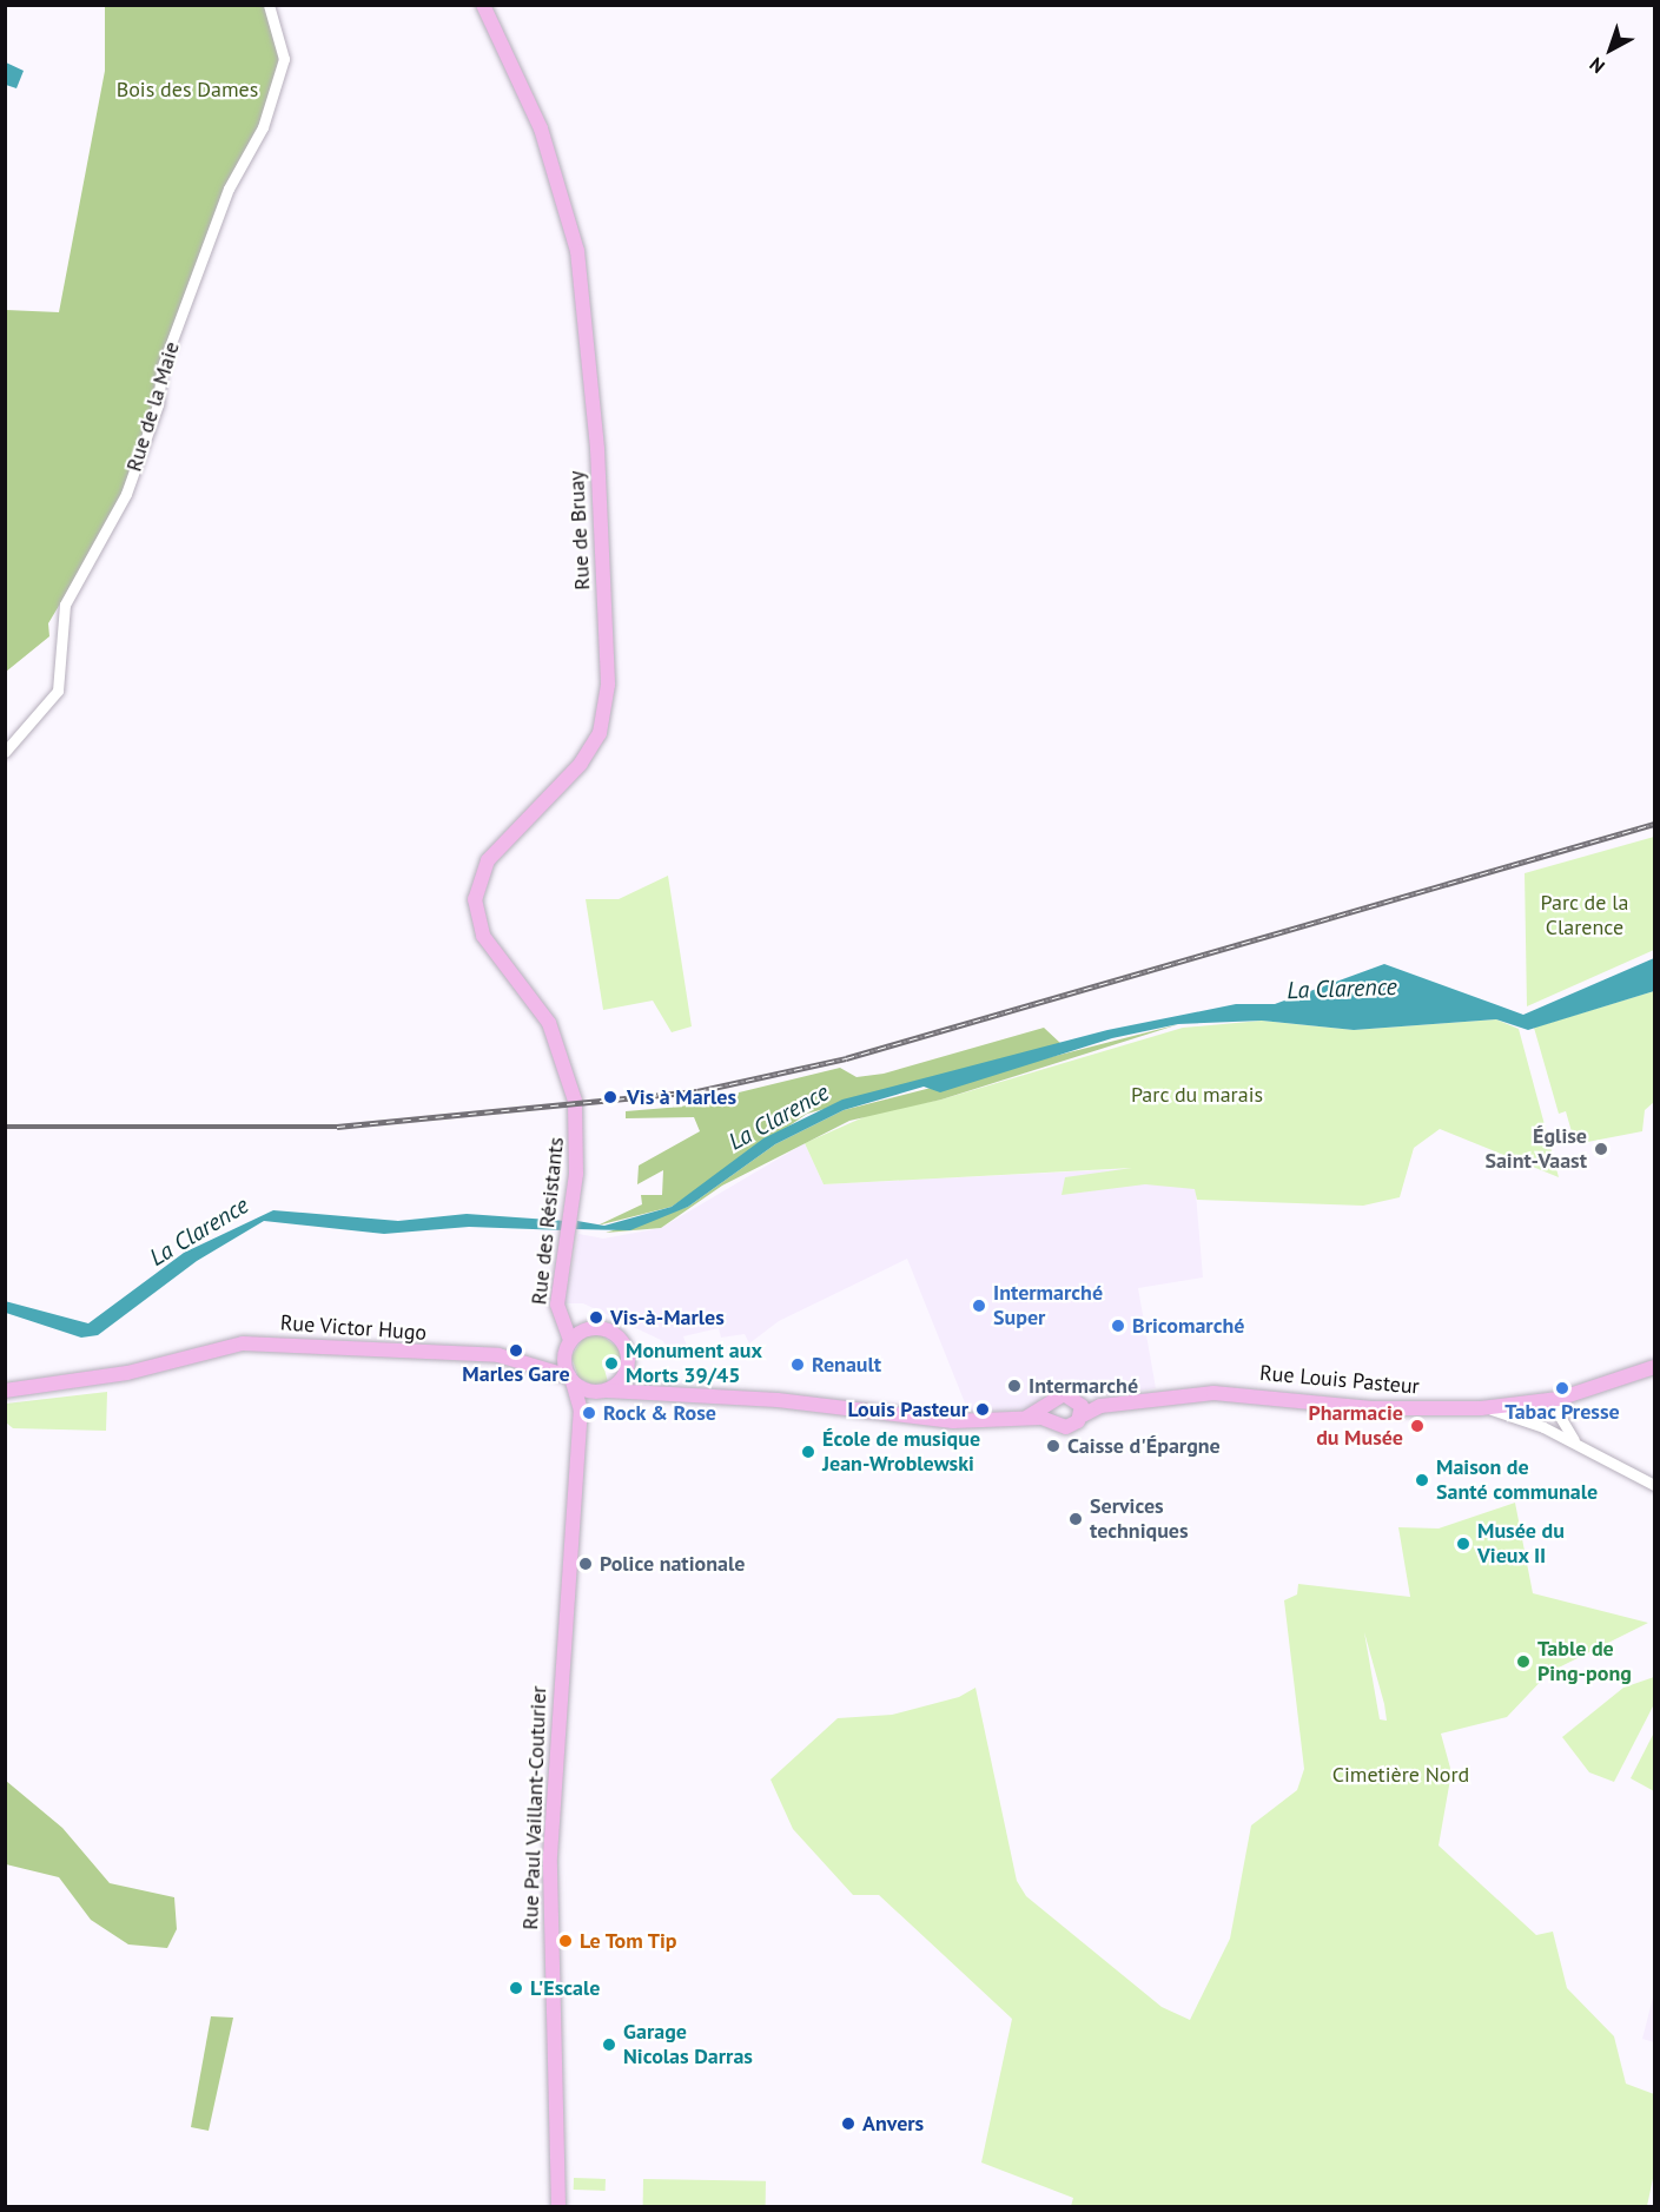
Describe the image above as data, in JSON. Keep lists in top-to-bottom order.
{
  "streets": {
    "main road": [
      "Rue de Bruay",
      "Rue des Résistants",
      "Rue Victor Hugo",
      "Rue Louis Pasteur",
      "Rue Paul Vaillant-Couturier"
    ],
    "street": ["Rue de la Maie"]
  },
  "crossings": [
    ["Rue de Bruay", "Rue des Résistants"]
  ],
  "water": ["La Clarence"],
  "parks": [
    "Bois des Dames",
    "Parc de la Clarence",
    "Parc du marais",
    "Cimetière Nord"
  ],
  "places": [
    "Vis à Marles",
    "Église Saint-Vaast",
    "Intermarché Super",
    "Vis-à-Marles",
    "Bricomarché",
    "Marles Gare",
    "Monument aux Morts 39/45",
    "Renault",
    "Intermarché",
    "Tabac Presse",
    "Louis Pasteur",
    "Rock & Rose",
    "Pharmacie du Musée",
    "Caisse d'Épargne",
    "École de musique Jean-Wroblewski",
    "Maison de Santé communale",
    "Services techniques",
    "Musée du Vieux II",
    "Police nationale",
    "Table de Ping-pong",
    "Le Tom Tip",
    "L'Escale",
    "Garage Nicolas Darras",
    "Anvers"
  ],
  "north": "bottom left"
}
